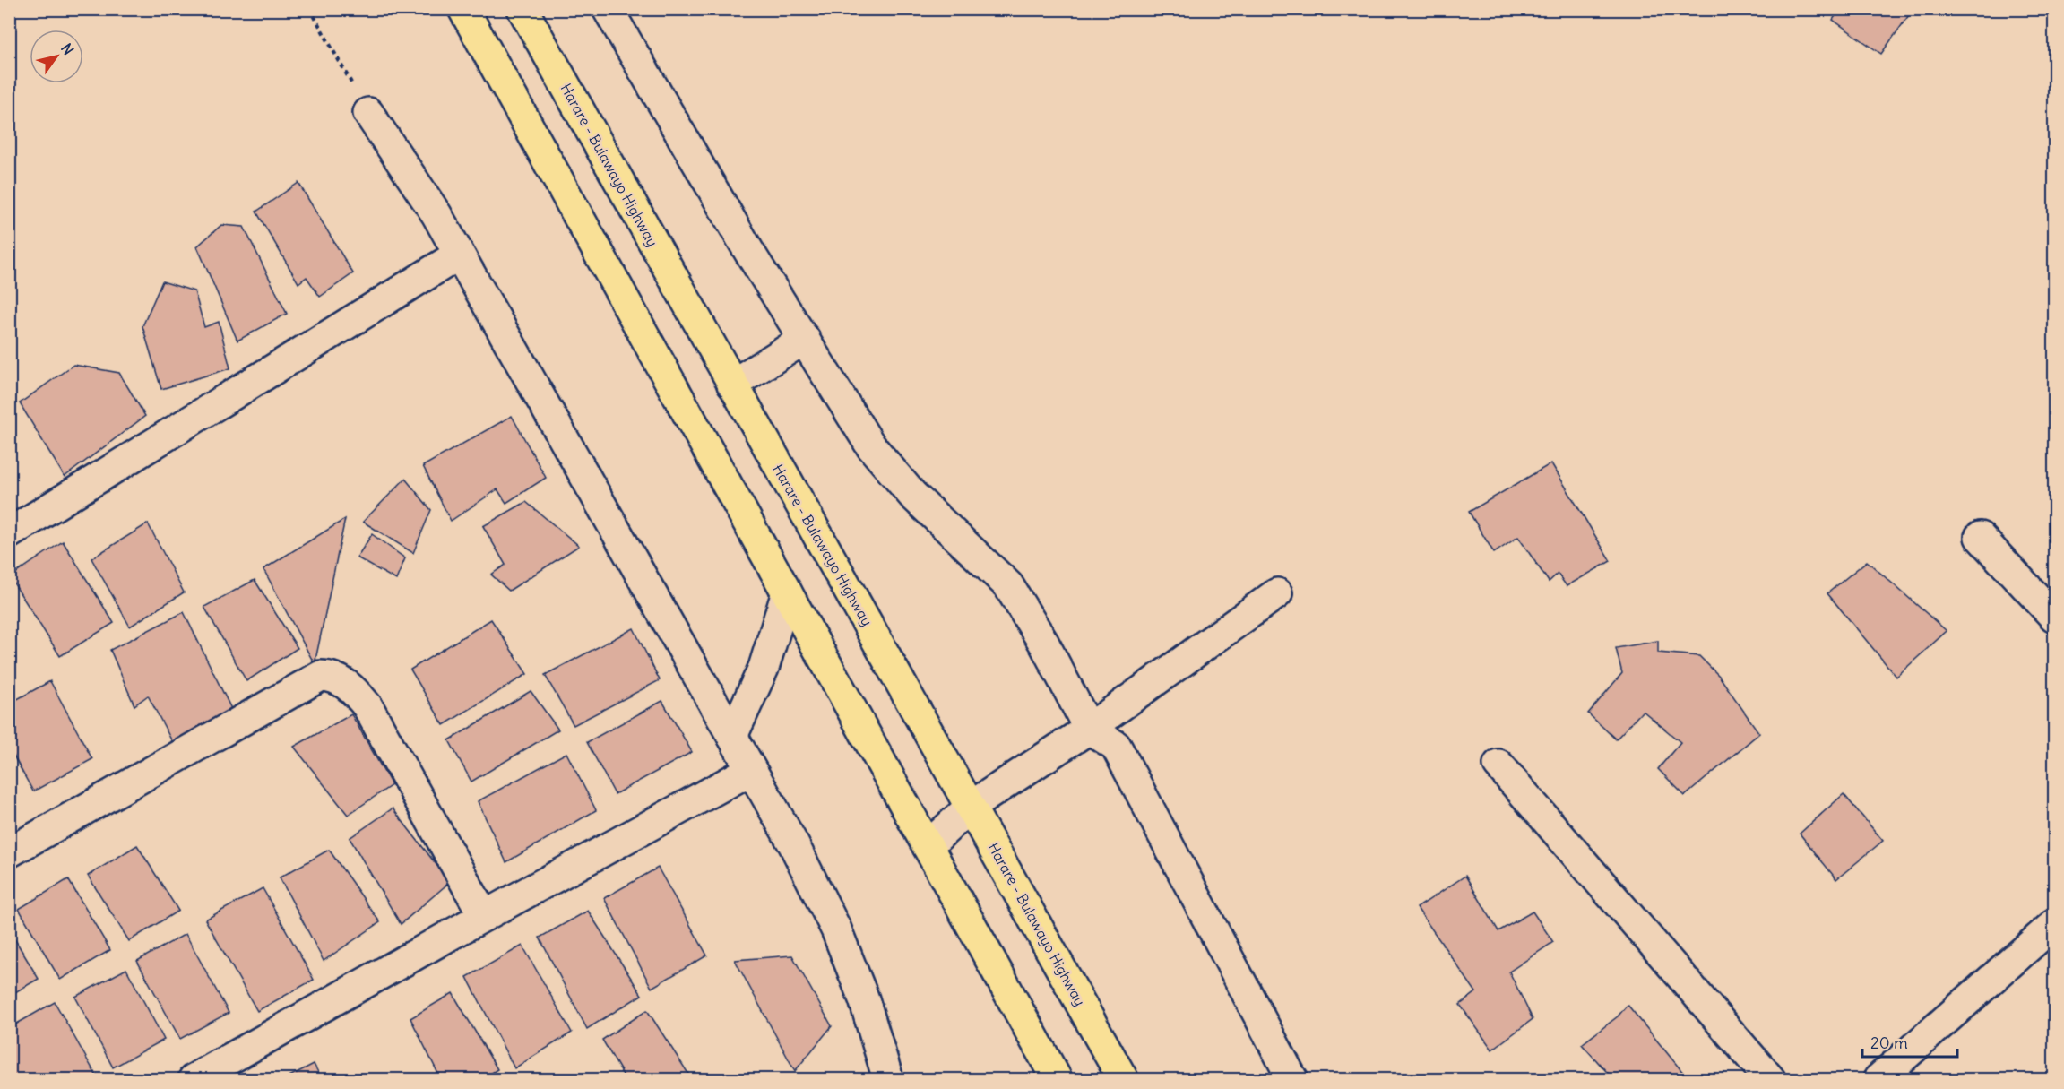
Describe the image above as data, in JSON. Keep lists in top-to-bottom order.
{
  "streets": {
    "highway": ["Harare - Bulawayo Highway"]
  },
  "scale_bar": "20 m",
  "north": "top right"
}
